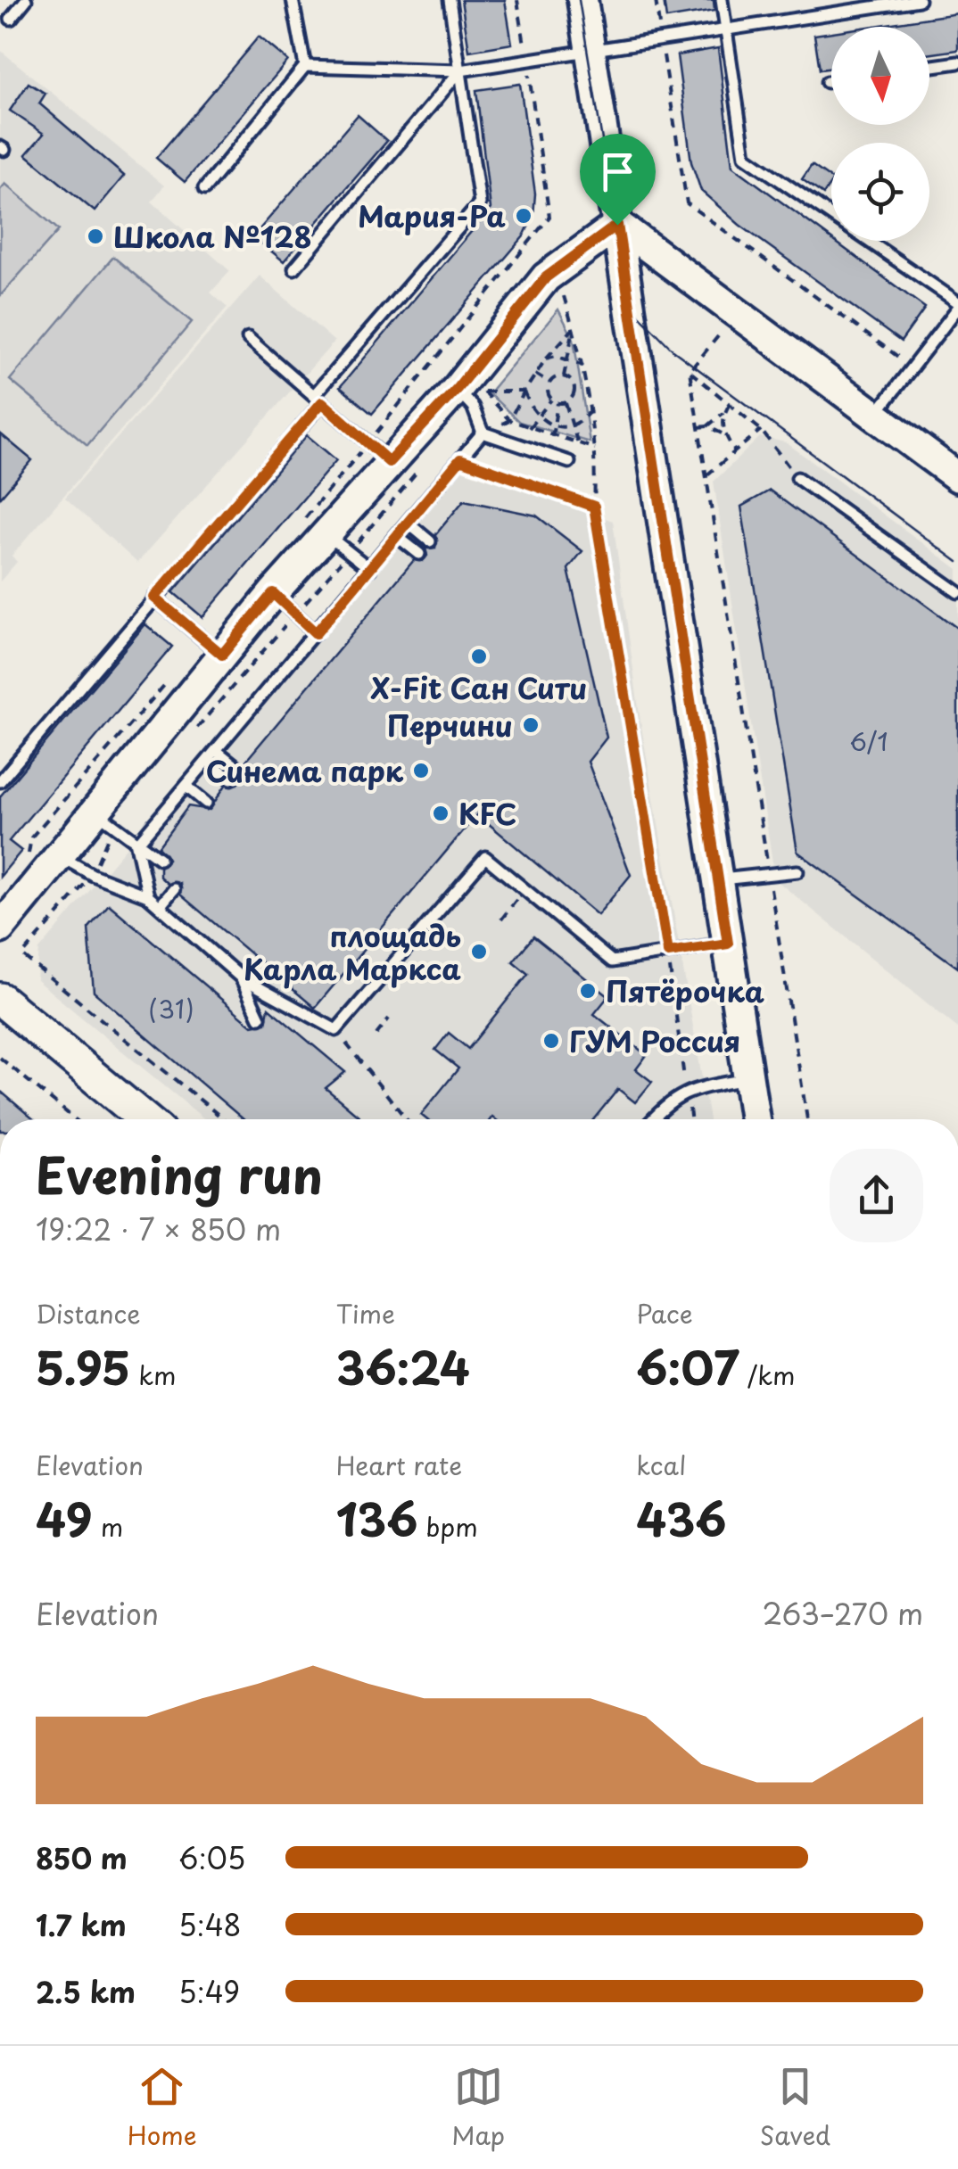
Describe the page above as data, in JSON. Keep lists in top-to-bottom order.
{
  "places": [
    "Мария-Ра",
    "Школа №128",
    "X-Fit Сан Сити",
    "Перчини",
    "Синема парк",
    "KFC",
    "площадь Карла Маркса",
    "Пятёрочка",
    "ГУМ Россия"
  ],
  "house_numbers": ["6/1", "(31)"],
  "north": "bottom",
  "page": {
    "heading": ["Evening run", "19:22 · 7 × 850 m"],
    "stats": [
      ["Distance", "5.95 km"],
      ["Time", "36:24"],
      ["Pace", "6:07 /km"],
      ["Elevation", "49 m"],
      ["Heart rate", "136 bpm"],
      ["kcal", "436"]
    ],
    "chart": ["Elevation", "263–270 m"],
    "list": [
      {
        "name": "850 m",
        "note": "6:05"
      },
      {
        "name": "1.7 km",
        "note": "5:48"
      },
      {
        "name": "2.5 km",
        "note": "5:49"
      }
    ],
    "tabs": ["Home", "Map", "Saved"]
  }
}
